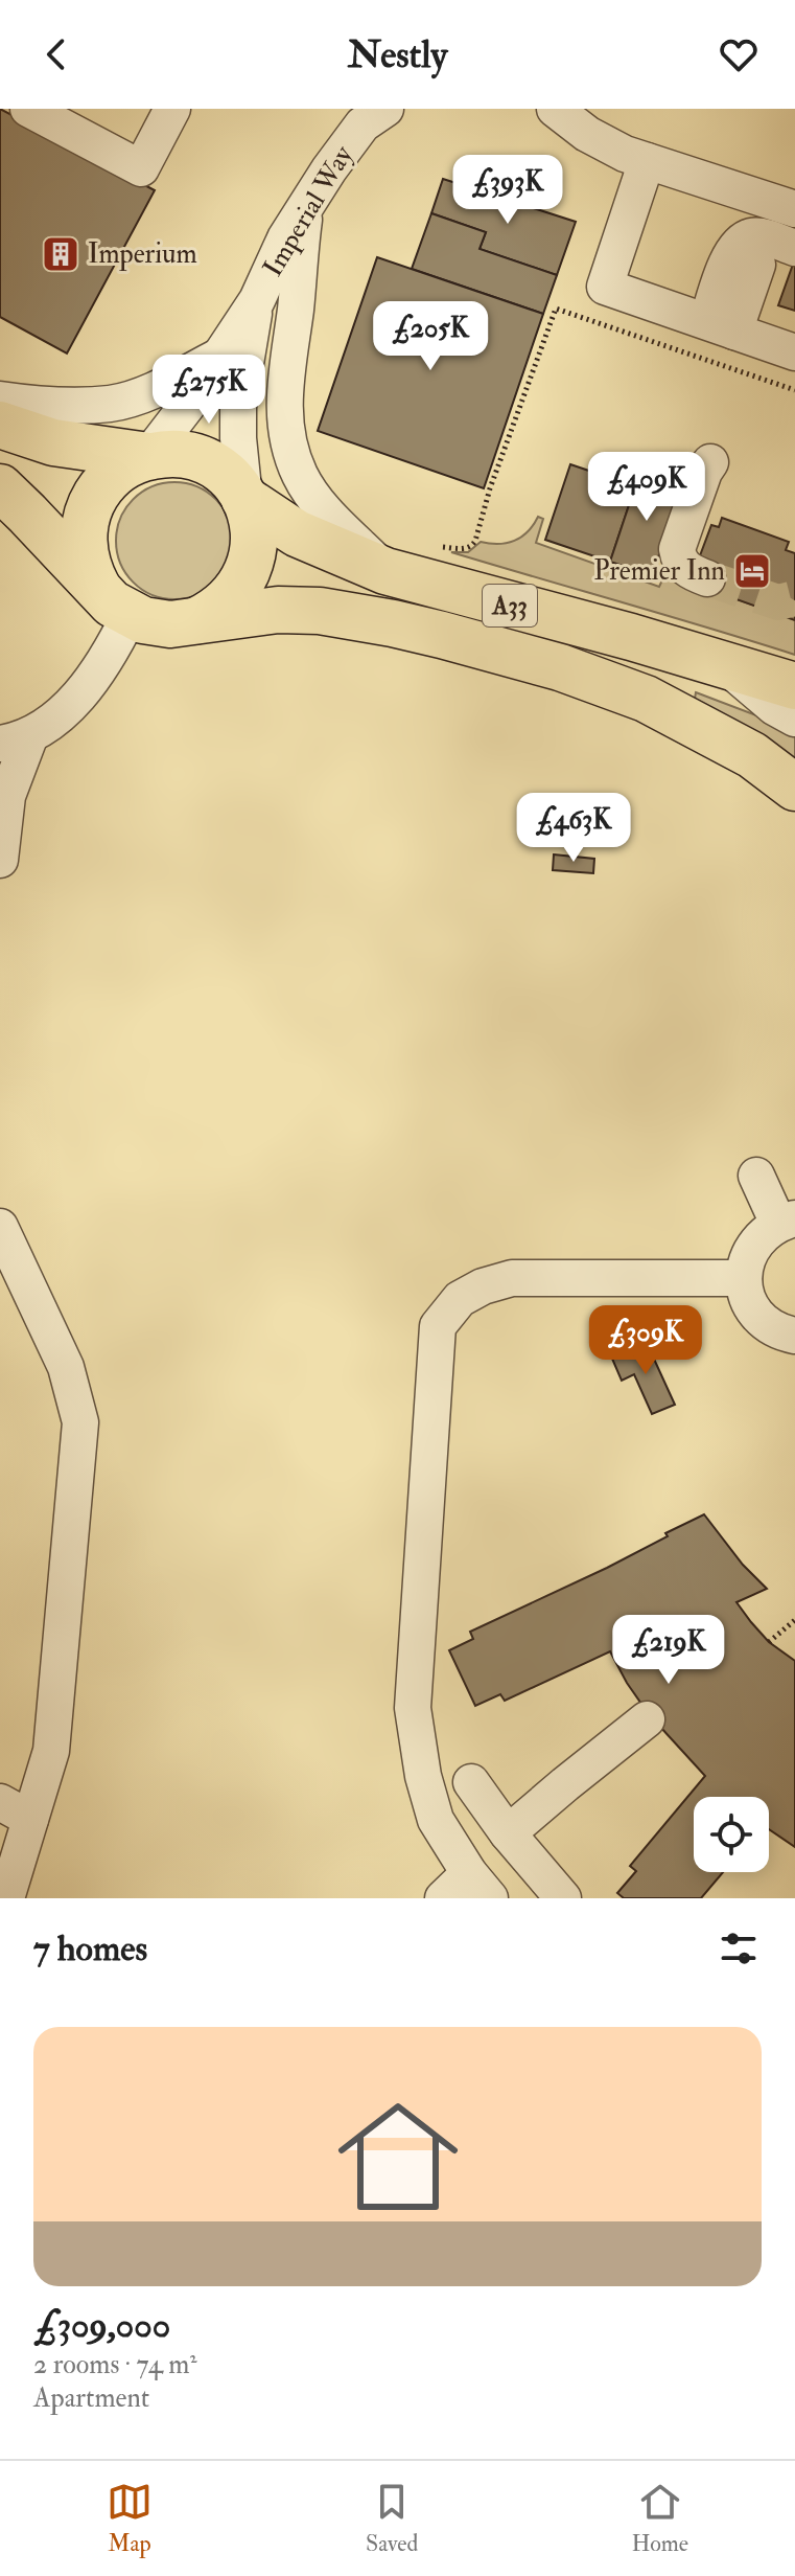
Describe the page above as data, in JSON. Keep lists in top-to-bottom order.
{
  "streets": {
    "highway": ["A33"],
    "street": ["Imperial Way"]
  },
  "crossings": [
    ["Imperial Way", "A33"]
  ],
  "places": {
    "building": ["Imperium"],
    "hotel": ["Premier Inn"]
  },
  "page": {
    "header": "Nestly",
    "price": [
      "£393K",
      "£205K",
      "£275K",
      "£409K",
      "£463K",
      "£309K",
      "£219K"
    ],
    "heading": "7 homes",
    "list": [
      {
        "name": "£309,000",
        "note": "2 rooms · 74 m² · Apartment"
      }
    ],
    "tabs": ["Map", "Saved", "Home"]
  }
}
